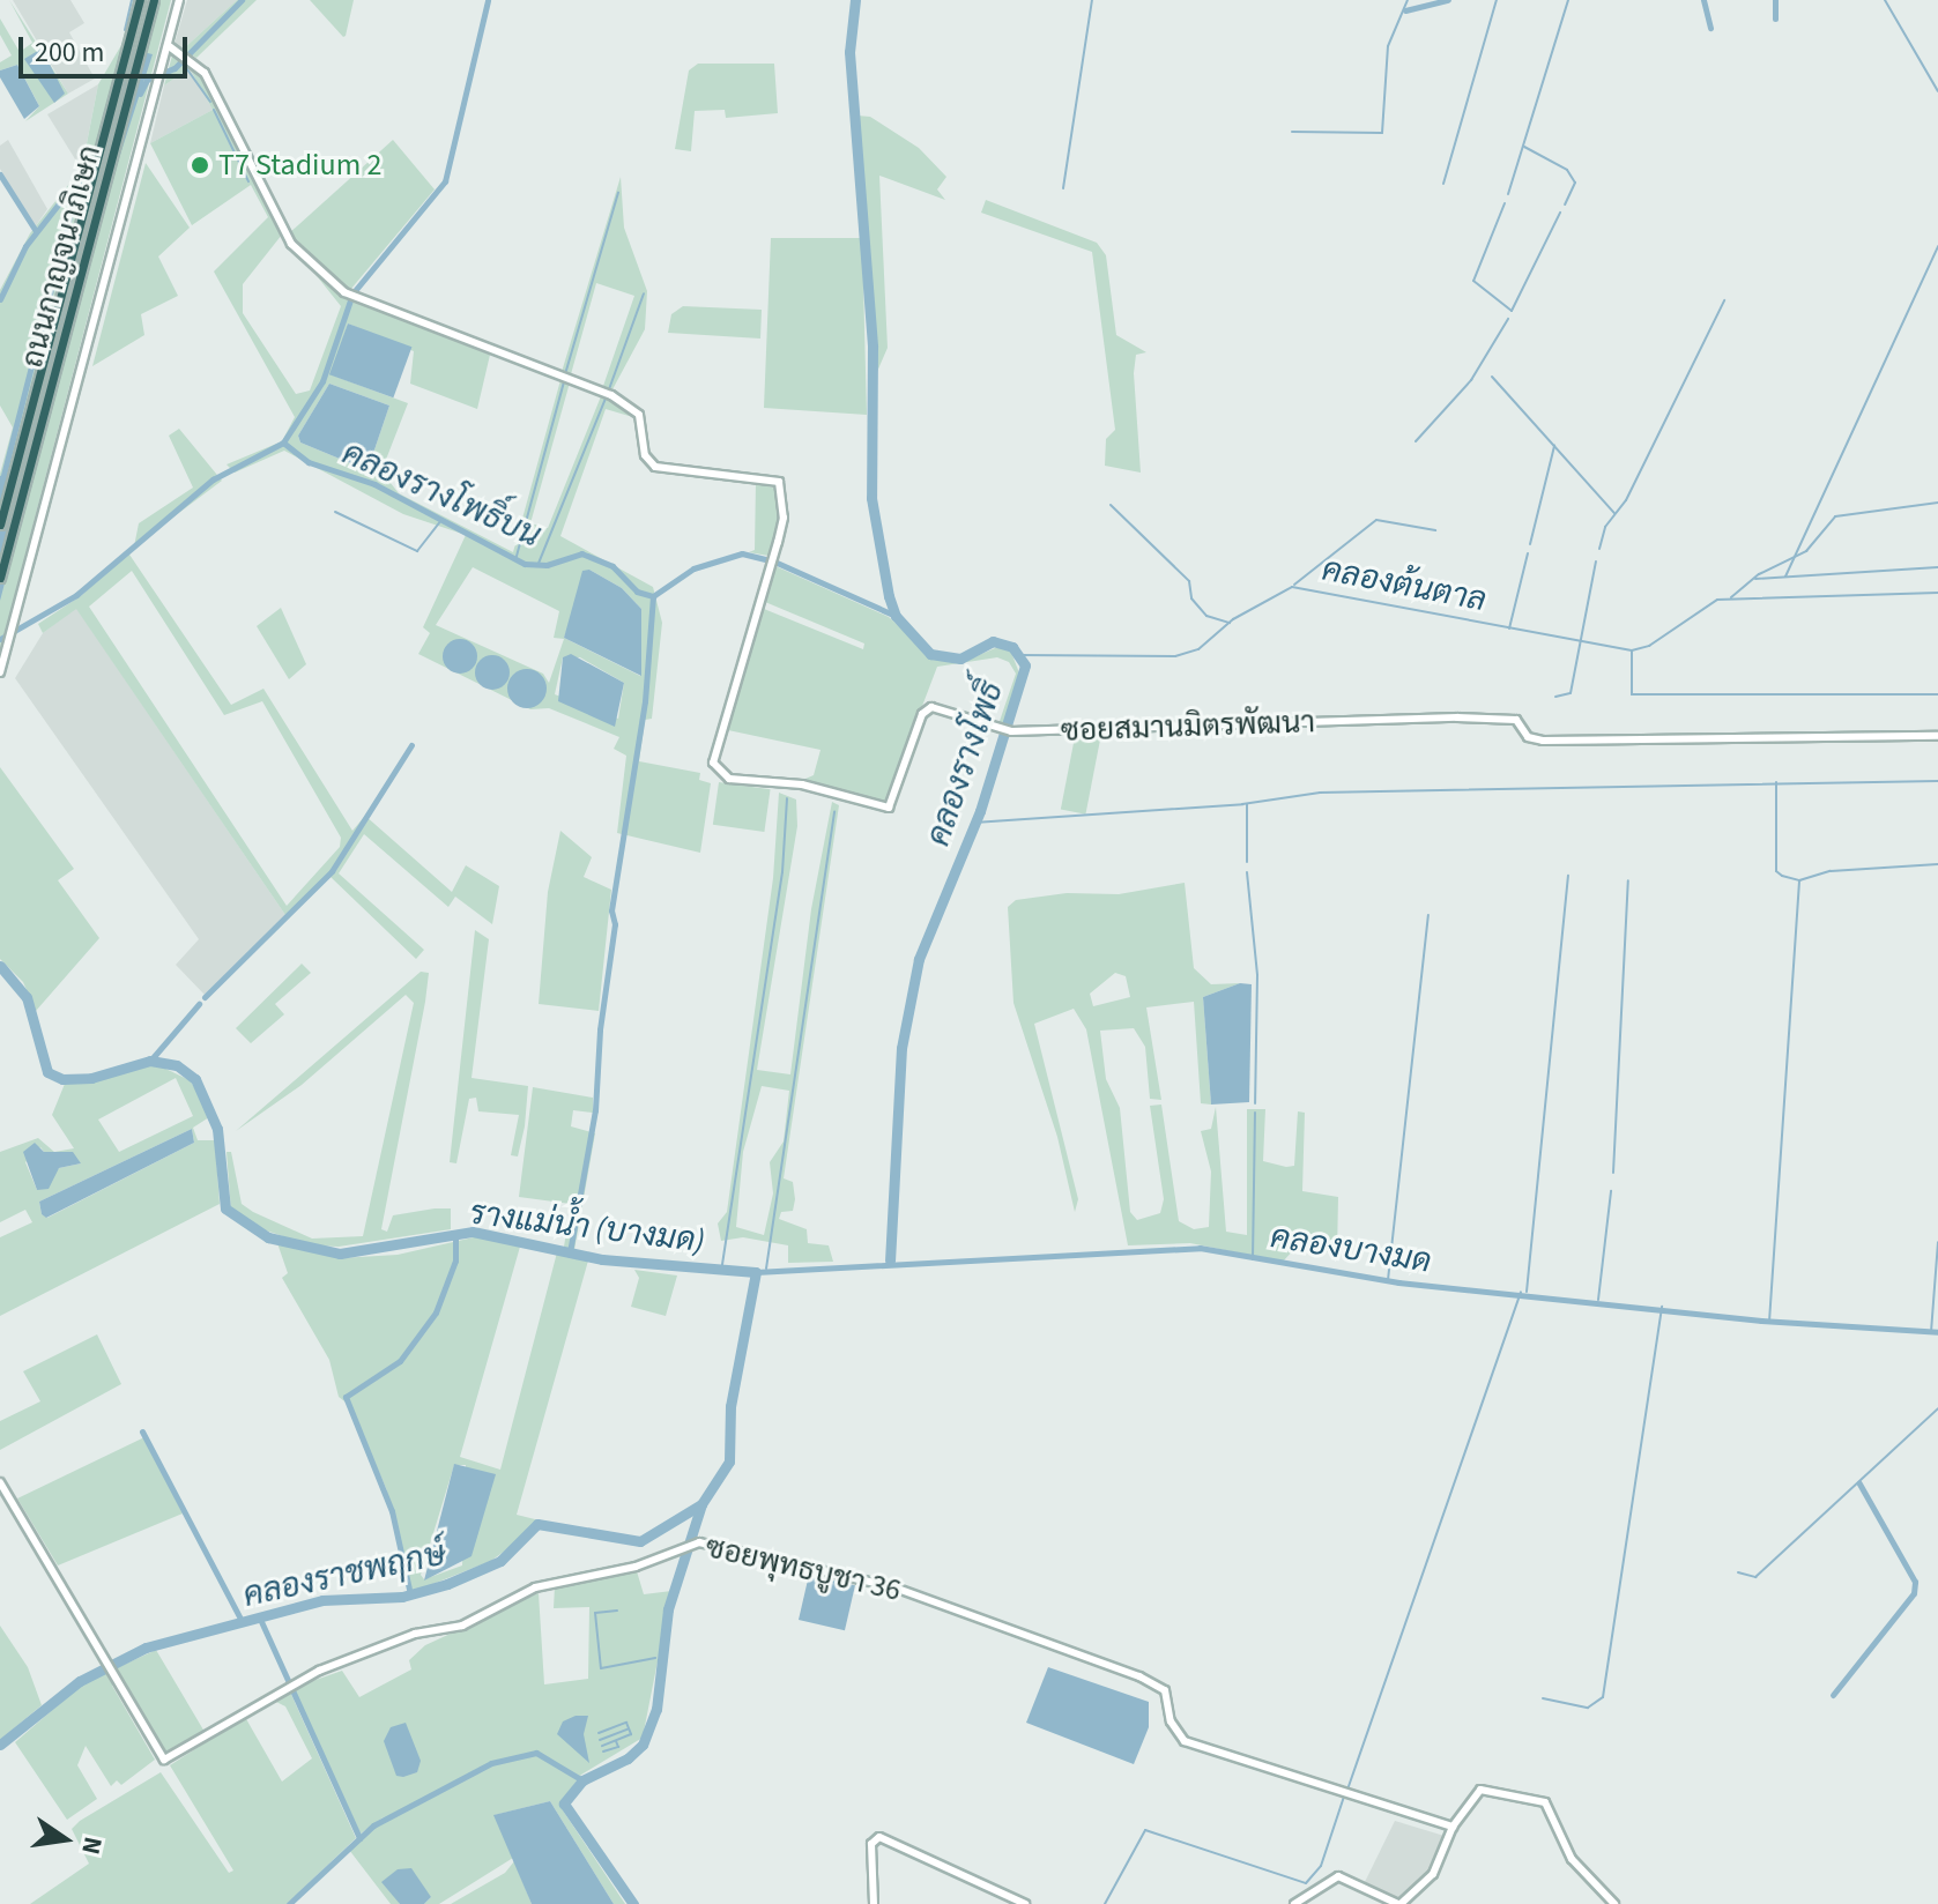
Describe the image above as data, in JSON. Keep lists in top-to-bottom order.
{
  "streets": {
    "highway": ["ถนนกาญจนาภิเษก"],
    "street": ["ซอยสมานมิตรพัฒนา", "ซอยพุทธบูชา 36"]
  },
  "water": [
    "คลองรางโพธิ์บน",
    "คลองต้นตาล",
    "คลองรางโพธิ์",
    "รางแม่น้ำ (บางมด)",
    "คลองบางมด",
    "คลองราชพฤกษ์"
  ],
  "places": ["T7 Stadium 2"],
  "scale_bar": "200 m",
  "north": "right"
}
